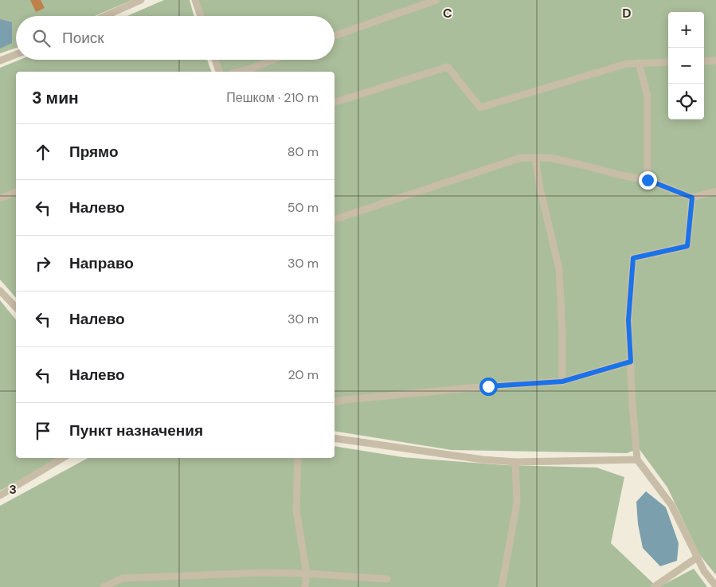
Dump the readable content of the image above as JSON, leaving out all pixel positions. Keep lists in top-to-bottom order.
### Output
{
  "page": {
    "map_buttons": ["+", "−"],
    "search": "Поиск",
    "heading": ["3 мин", "Пешком · 210 m"],
    "list": [
      ["Прямо", "80 m"],
      ["Налево", "50 m"],
      ["Направо", "30 m"],
      ["Налево", "30 m"],
      ["Налево", "20 m"],
      "Пункт назначения"
    ]
  },
  "grid": {
    "columns": ["C", "D"],
    "rows": ["3"]
  }
}
